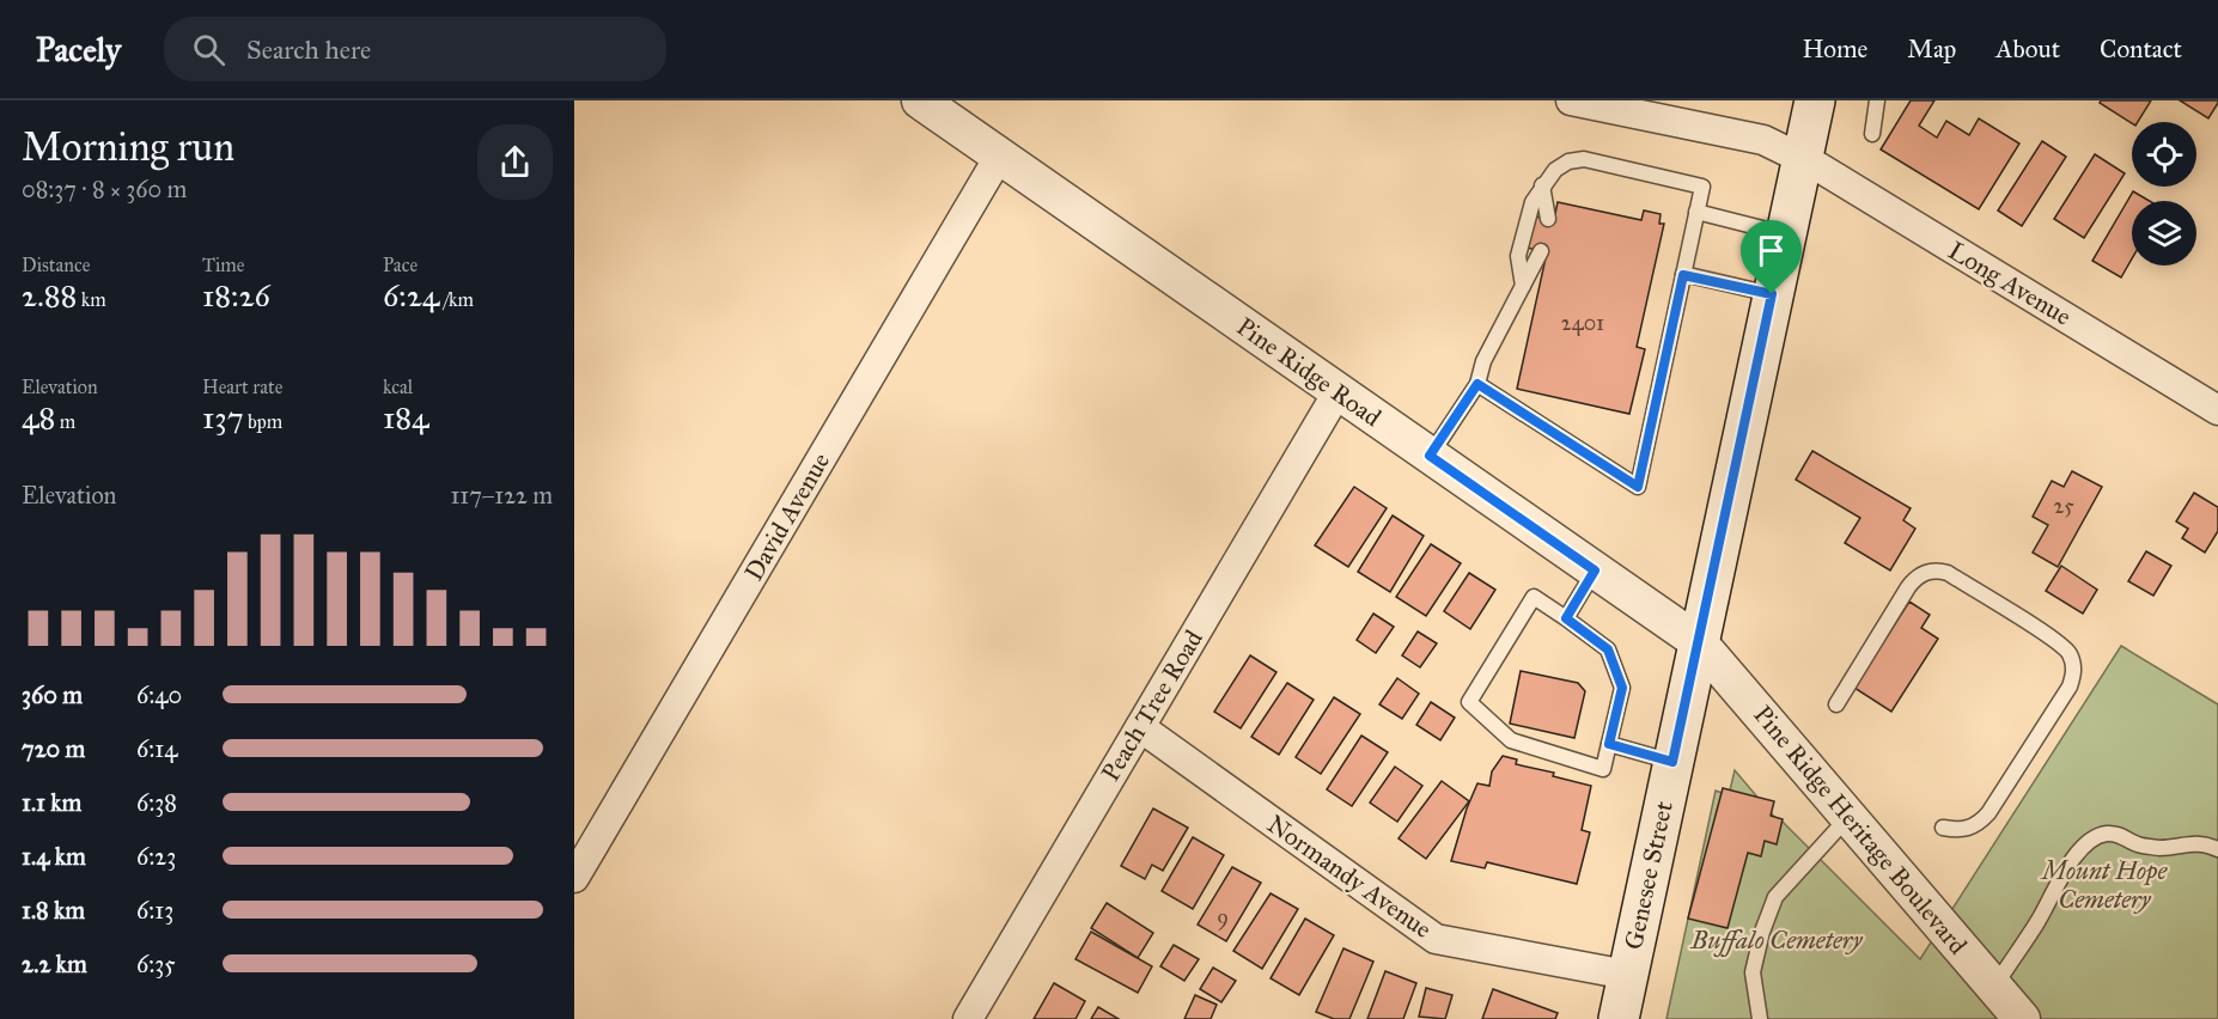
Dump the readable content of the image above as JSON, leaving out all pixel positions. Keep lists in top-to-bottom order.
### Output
{
  "streets": {
    "main road": ["Genesee Street"],
    "street": [
      "Long Avenue",
      "Pine Ridge Road",
      "David Avenue",
      "Peach Tree Road",
      "Pine Ridge Heritage Boulevard",
      "Normandy Avenue"
    ]
  },
  "crossings": [
    ["Long Avenue", "Genesee Street"],
    ["Pine Ridge Road", "David Avenue"],
    ["Pine Ridge Road", "Peach Tree Road"],
    ["Pine Ridge Road", "Pine Ridge Heritage Boulevard"],
    ["Pine Ridge Road", "Genesee Street"],
    ["Peach Tree Road", "Normandy Avenue"],
    ["Pine Ridge Heritage Boulevard", "Genesee Street"],
    ["Genesee Street", "Normandy Avenue"]
  ],
  "parks": ["Mount Hope Cemetery", "Buffalo Cemetery"],
  "house_numbers": ["2401", "25", "9"],
  "page": {
    "header": "Pacely",
    "search": "Search here",
    "nav": [
      "Home",
      "Map",
      "About",
      "Contact"
    ],
    "heading": ["Morning run", "08:37 · 8 × 360 m"],
    "stats": [
      ["Distance", "2.88 km"],
      ["Time", "18:26"],
      ["Pace", "6:24 /km"],
      ["Elevation", "48 m"],
      ["Heart rate", "137 bpm"],
      ["kcal", "184"]
    ],
    "chart": ["Elevation", "117–122 m"],
    "list": [
      {
        "name": "360 m",
        "note": "6:40"
      },
      {
        "name": "720 m",
        "note": "6:14"
      },
      {
        "name": "1.1 km",
        "note": "6:38"
      },
      {
        "name": "1.4 km",
        "note": "6:23"
      },
      {
        "name": "1.8 km",
        "note": "6:13"
      },
      {
        "name": "2.2 km",
        "note": "6:35"
      }
    ]
  }
}
